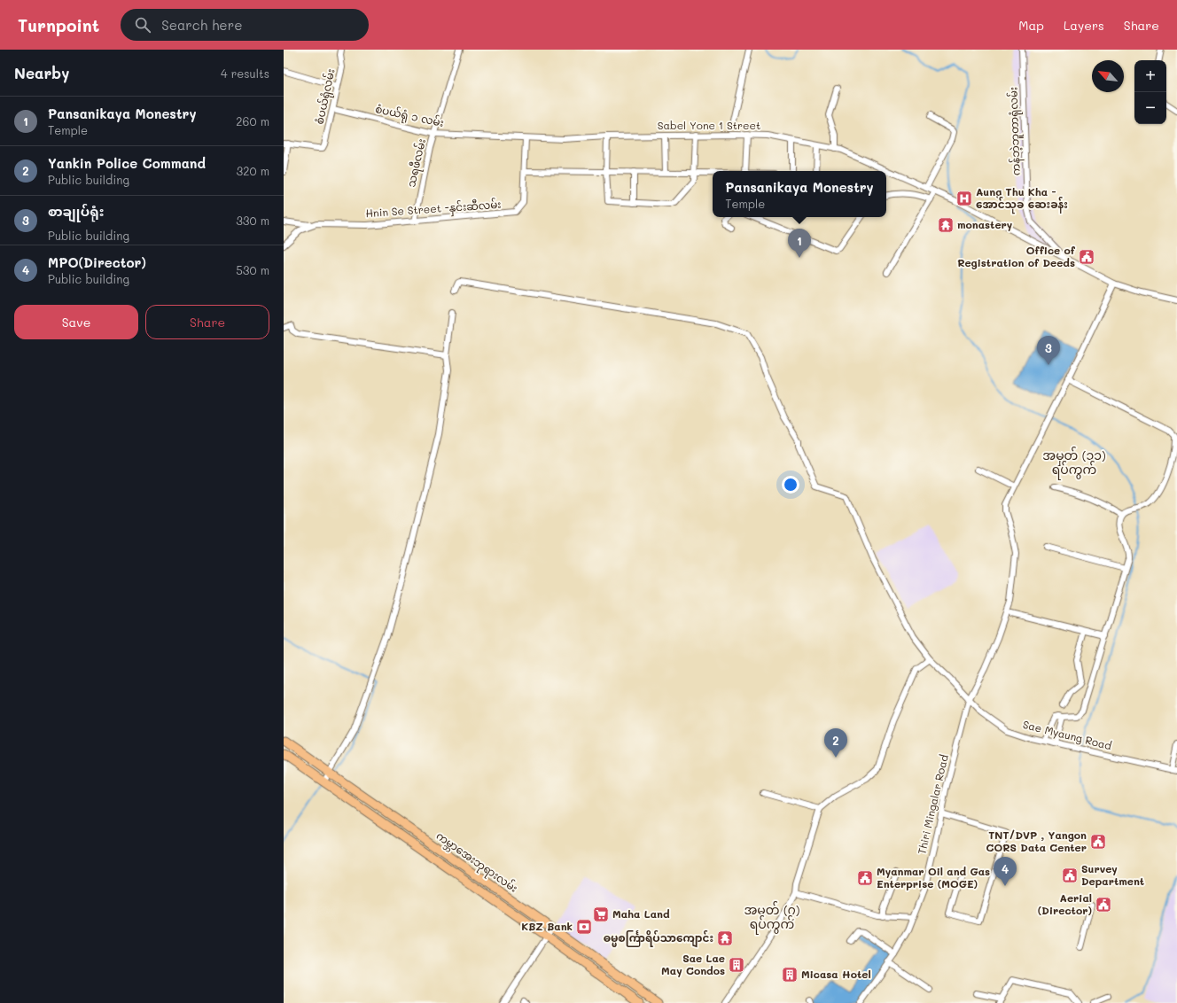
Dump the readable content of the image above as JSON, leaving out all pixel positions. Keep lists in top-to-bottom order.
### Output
{
  "streets": {
    "main road": ["ကမ္ဘာအေးဘုရားလမ်း"],
    "street": [
      "စံပယ်ရုံလမ်း",
      "စံပယ်ရုံ ၁ လမ်း",
      "Sabel Yone 1 Street",
      "ကန်ဘဲ့ဘူတာရုံလမ်း",
      "သရဖီလမ်း",
      "Hnin Se Street -နှင်းဆီလမ်း",
      "Sae Myaung Road",
      "Thiri Mingalar Road"
    ]
  },
  "crossings": [
    ["စံပယ်ရုံလမ်း", "စံပယ်ရုံ ၁ လမ်း"],
    ["စံပယ်ရုံ ၁ လမ်း", "Sabel Yone 1 Street"],
    ["စံပယ်ရုံ ၁ လမ်း", "သရဖီလမ်း"],
    ["စံပယ်ရုံ ၁ လမ်း", "Hnin Se Street -နှင်းဆီလမ်း"],
    ["Sabel Yone 1 Street", "ကန်ဘဲ့ဘူတာရုံလမ်း"],
    ["Sabel Yone 1 Street", "Hnin Se Street -နှင်းဆီလမ်း"],
    ["Sabel Yone 1 Street", "Thiri Mingalar Road"],
    ["သရဖီလမ်း", "Hnin Se Street -နှင်းဆီလမ်း"],
    ["Sae Myaung Road", "Thiri Mingalar Road"]
  ],
  "districts": ["အမှတ် (၁၁) ရပ်ကွက်", "အမှတ် (၇) ရပ်ကွက်"],
  "places": {
    "hospital": ["Aung Thu Kha - အောင်သုခ ဆေးခန်း"],
    "temple": ["monastery", "ဓမ္မစင်္ကြာရိပ်သာကျောင်း"],
    "public building": [
      "Office of Registration of Deeds",
      "TNT/DVP , Yangon CORS Data Center",
      "Survey Department",
      "Myanmar Oil and Gas Enterprise (MOGE)",
      "Aerial (Director)"
    ],
    "supermarket": ["Maha Land"],
    "bank": ["KBZ Bank"],
    "building": ["Sae Lae May Condos", "Micasa Hotel"]
  },
  "north": "top left",
  "page": {
    "header": "Turnpoint",
    "search": "Search here",
    "nav": ["Map", "Layers", "Share"],
    "heading": ["Nearby", "4 results"],
    "map_buttons": ["+", "−"],
    "list": [
      {
        "mark": "1",
        "name": "Pansanikaya Monestry",
        "note": "Temple",
        "value": "260 m"
      },
      {
        "mark": "2",
        "name": "Yankin Police Command",
        "note": "Public building",
        "value": "320 m"
      },
      {
        "mark": "3",
        "name": "စာချုပ်ရုံး",
        "note": "Public building",
        "value": "330 m"
      },
      {
        "mark": "4",
        "name": "MPO(Director)",
        "note": "Public building",
        "value": "530 m"
      }
    ],
    "popup": ["Pansanikaya Monestry", "Temple"],
    "pins": [
      "1",
      "3",
      "2",
      "4"
    ],
    "buttons": ["Save", "Share"]
  }
}
